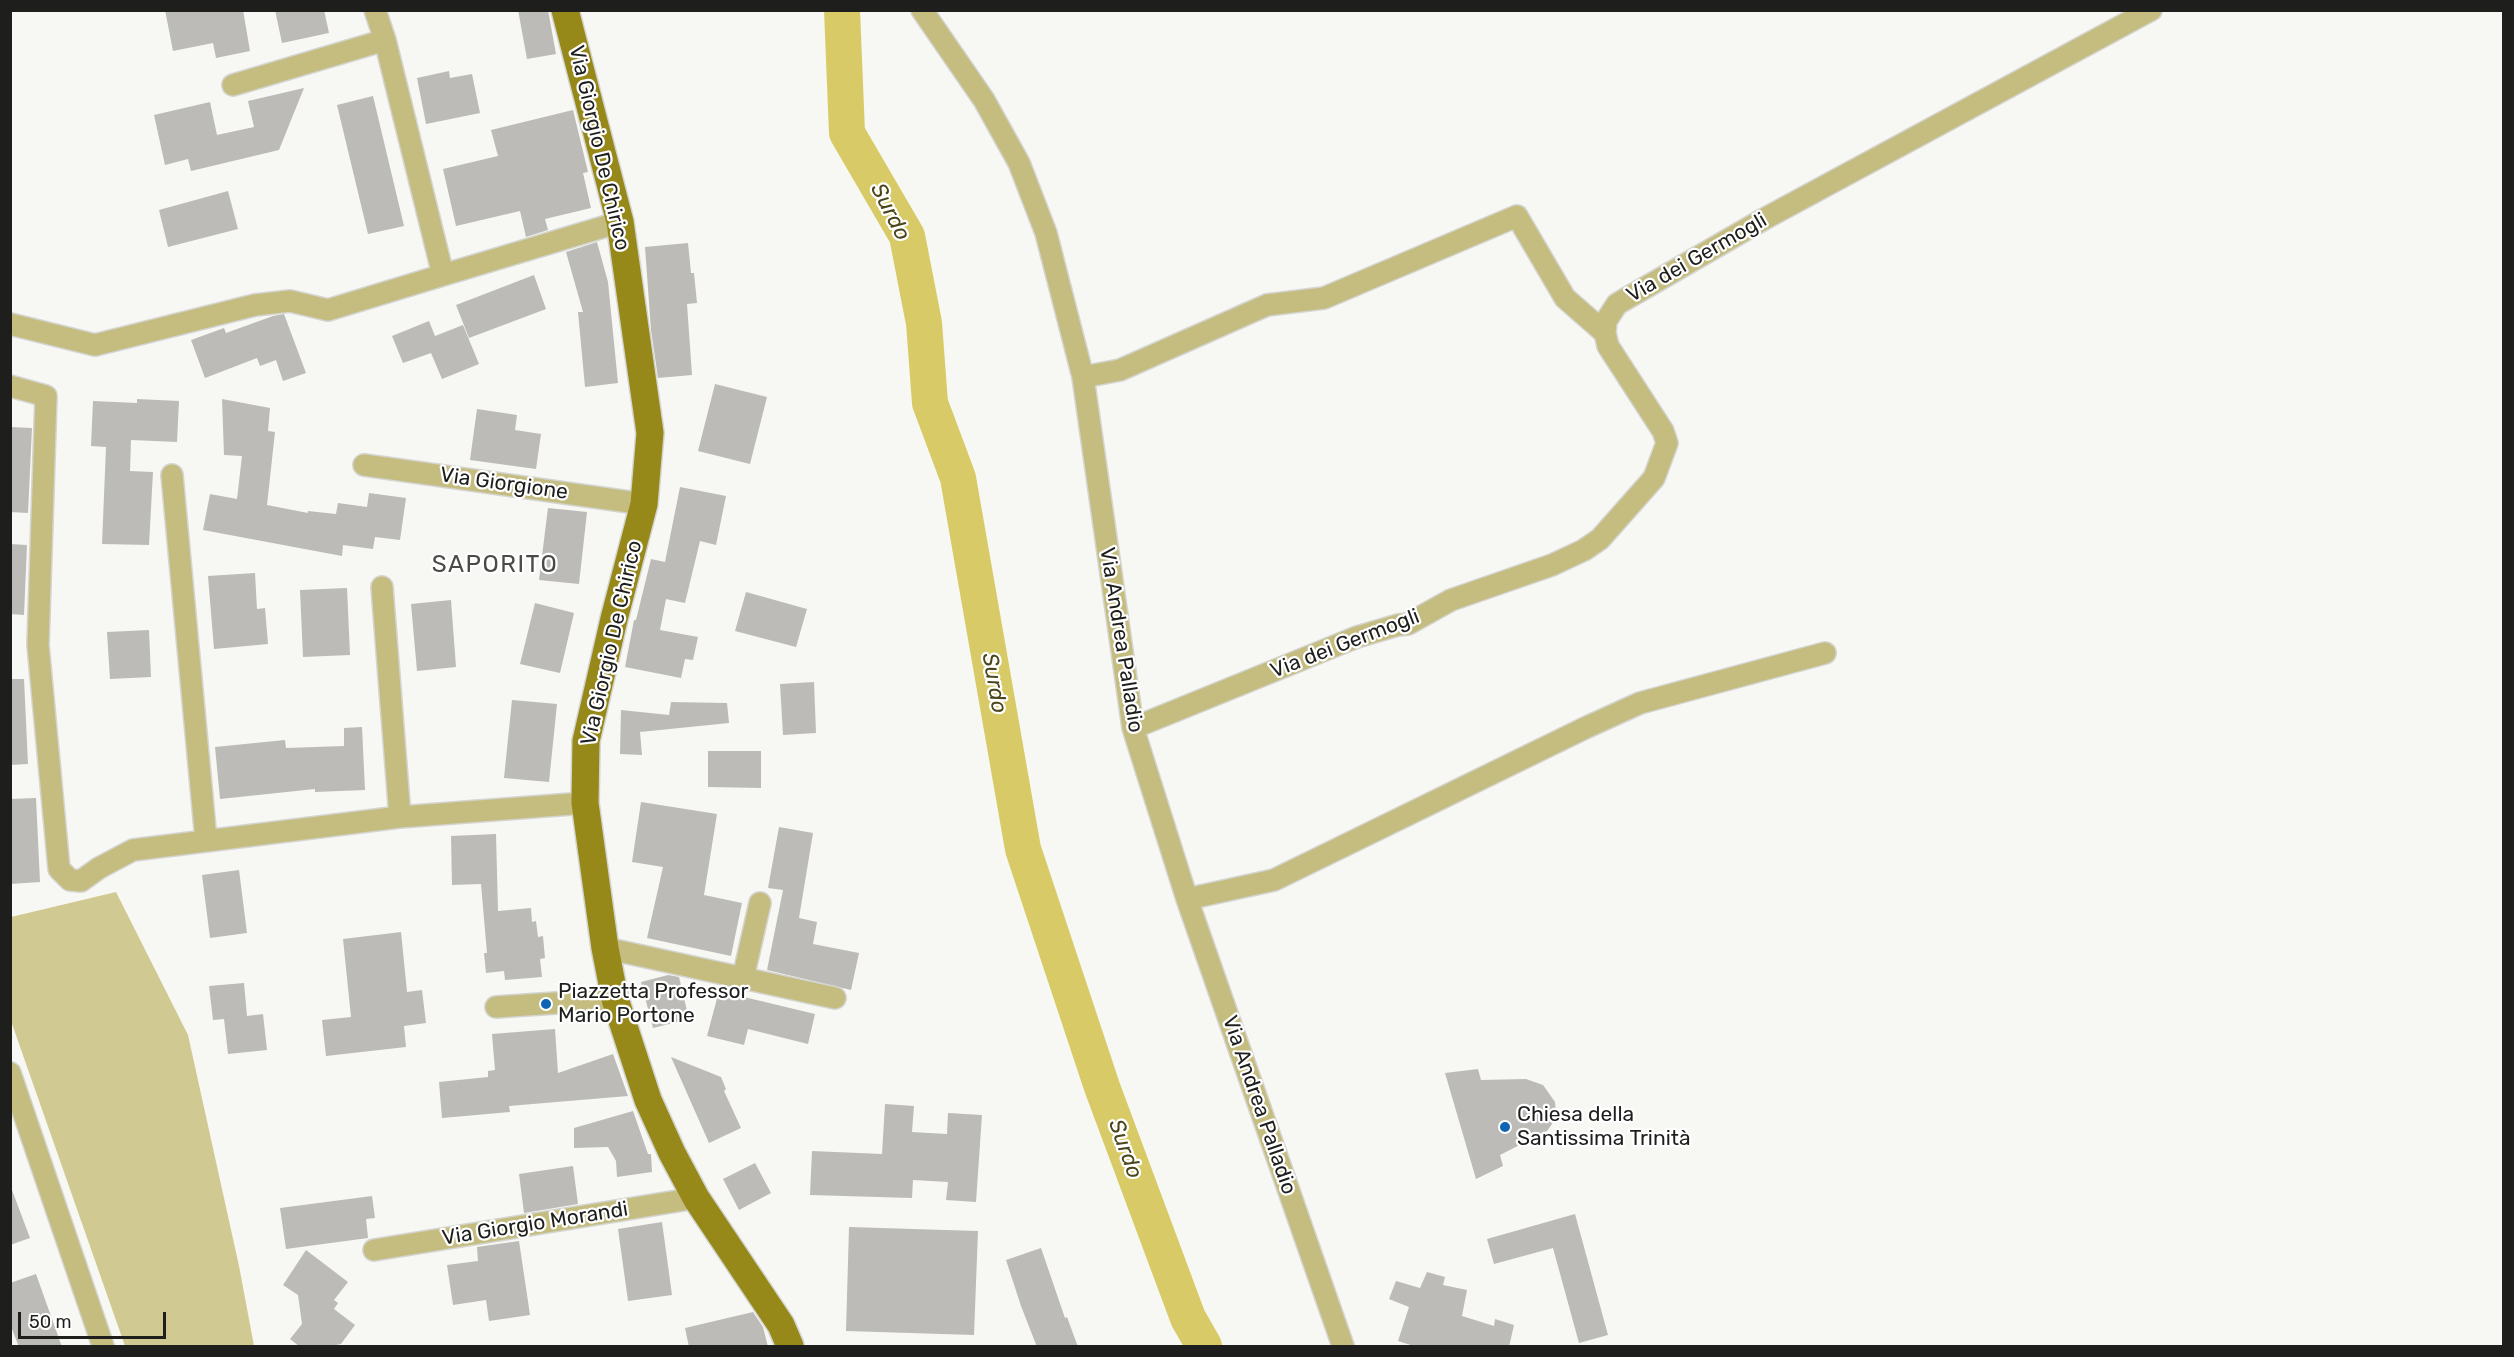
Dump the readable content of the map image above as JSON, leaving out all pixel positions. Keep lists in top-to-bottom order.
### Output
{
  "streets": {
    "main road": ["Via Giorgio De Chirico"],
    "street": [
      "Via dei Germogli",
      "Via Giorgione",
      "Via Andrea Palladio",
      "Via Giorgio Morandi"
    ]
  },
  "crossings": [
    ["Via Giorgio De Chirico", "Via Giorgione"],
    ["Via Giorgio De Chirico", "Via Giorgio Morandi"],
    ["Via dei Germogli", "Via Andrea Palladio"]
  ],
  "districts": ["SAPORITO"],
  "water": ["Surdo"],
  "places": ["Piazzetta Professor Mario Portone", "Chiesa della Santissima Trinità"],
  "scale_bar": "50 m"
}
